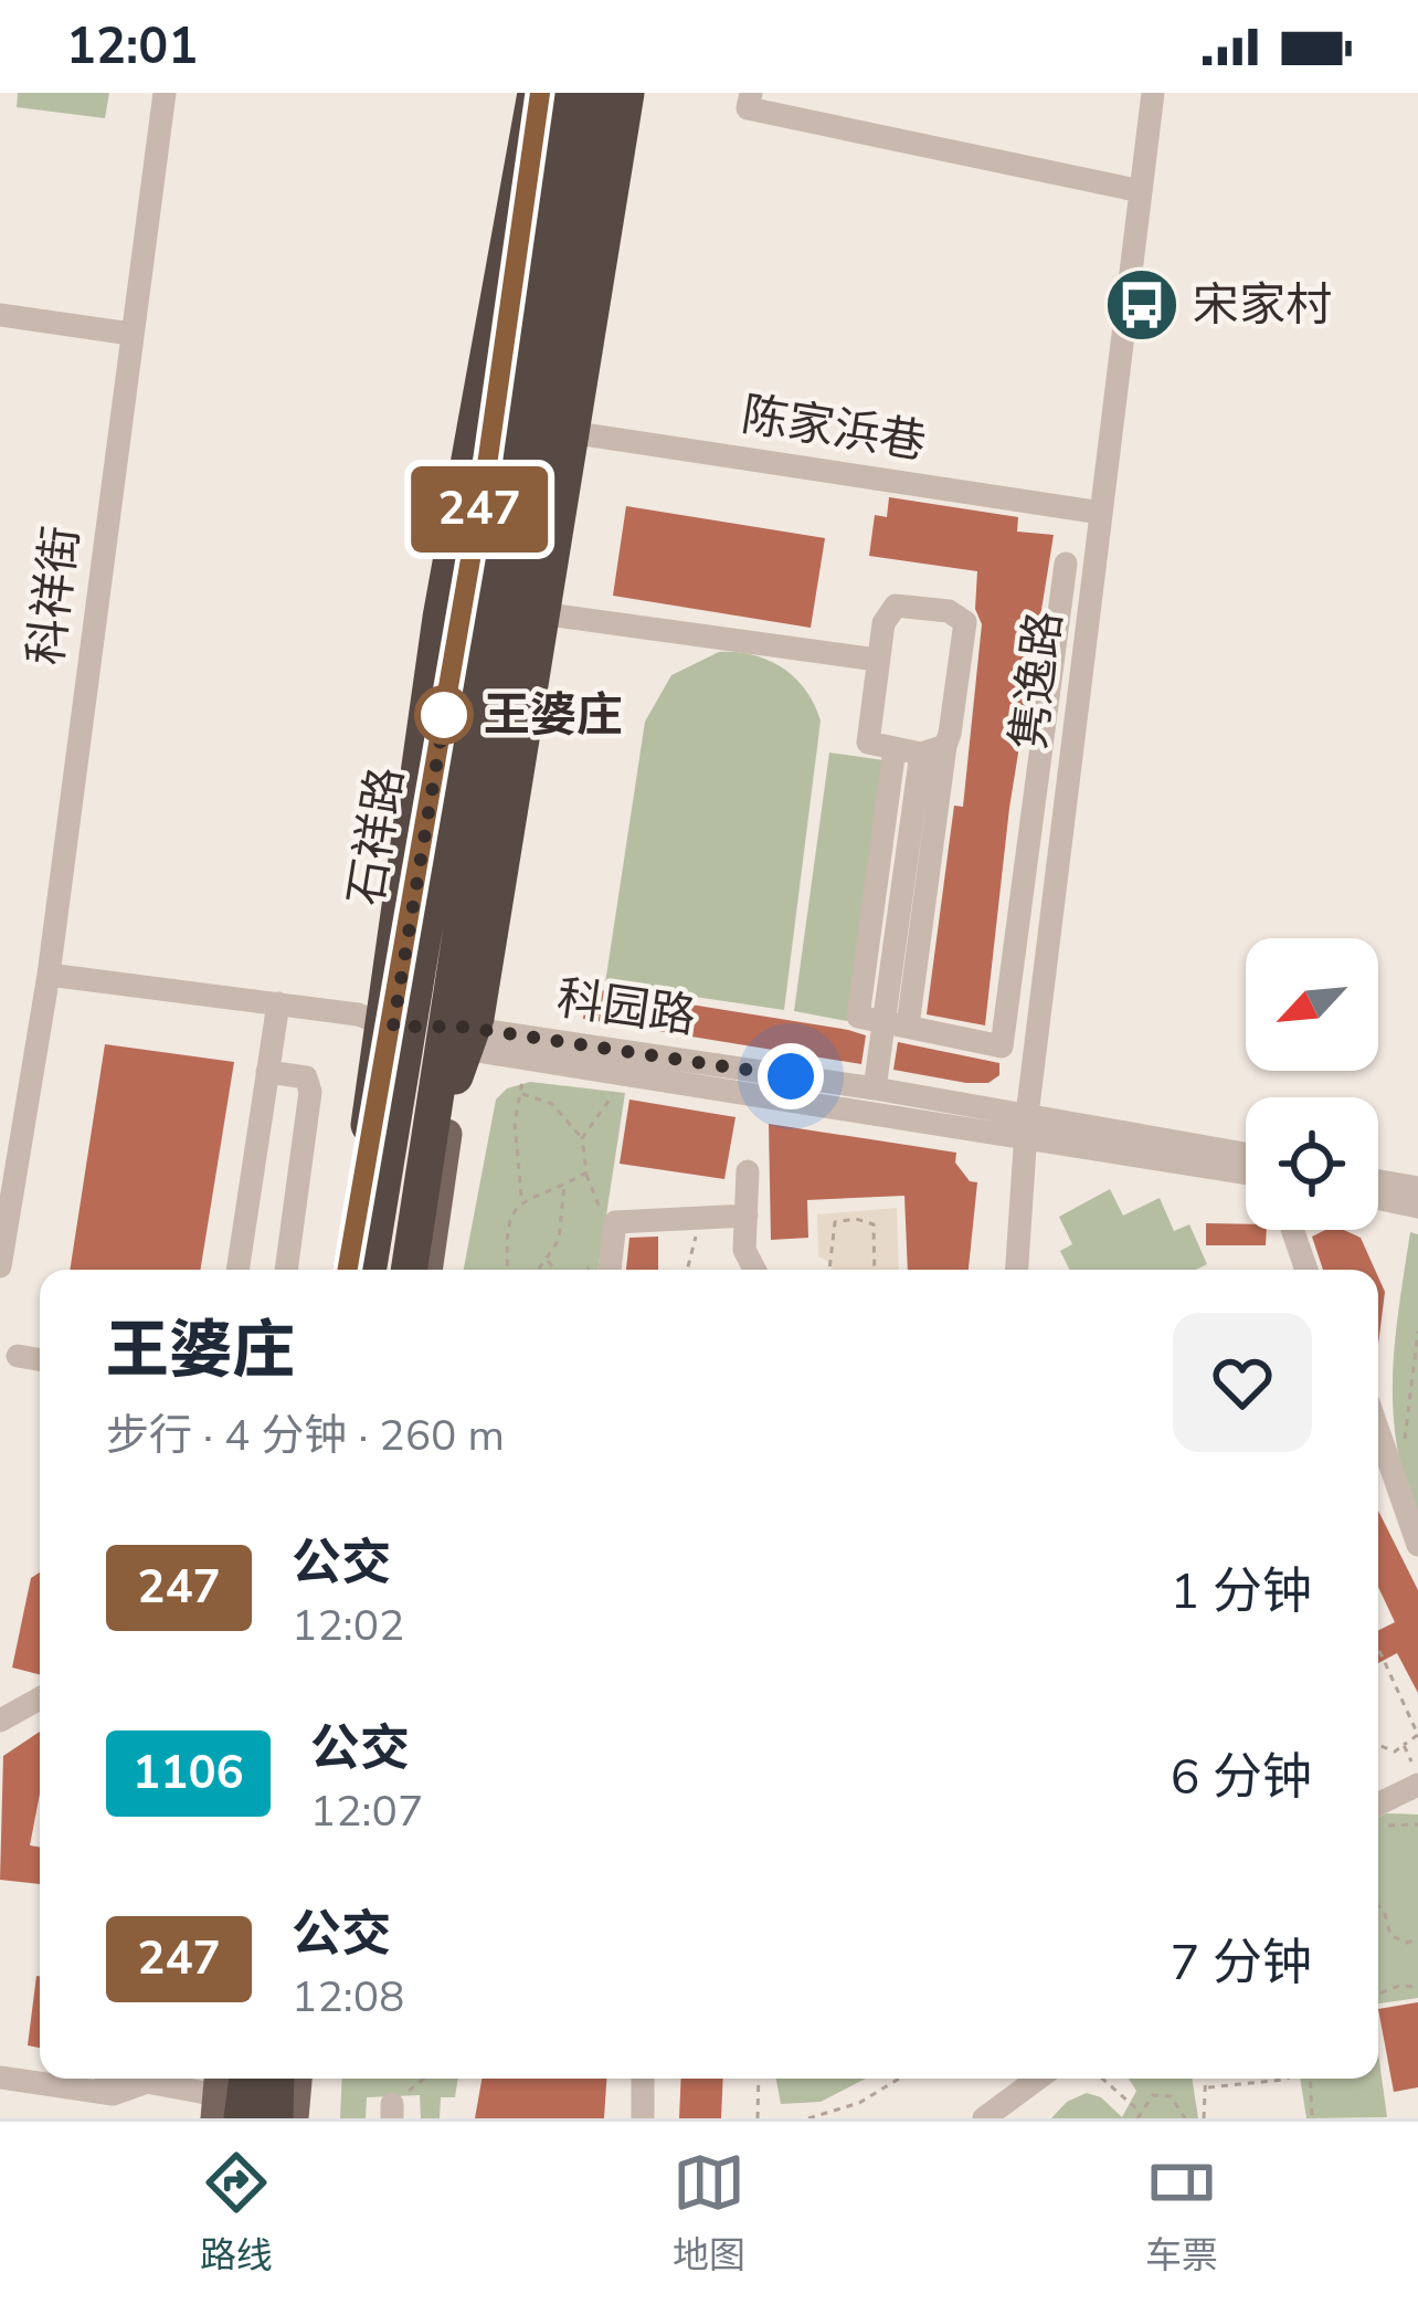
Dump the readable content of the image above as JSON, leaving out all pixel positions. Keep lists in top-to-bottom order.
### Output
{
  "streets": {
    "main road": ["石祥路"],
    "street": [
      "陈家浜巷",
      "科祥街",
      "隽逸路",
      "科园路"
    ]
  },
  "crossings": [
    ["陈家浜巷", "隽逸路"],
    ["科祥街", "科园路"],
    ["隽逸路", "科园路"],
    ["石祥路", "科园路"]
  ],
  "places": {
    "bus stop": ["宋家村"],
    "other": ["王婆庄"]
  },
  "lines": ["bus line 247"],
  "north": "bottom left",
  "page": {
    "status": "12:01",
    "on_map": "247",
    "heading": ["王婆庄", "步行 · 4 分钟 · 260 m"],
    "list": [
      {
        "mark": "247",
        "name": "公交",
        "note": "12:02",
        "value": "1 分钟"
      },
      {
        "mark": "1106",
        "name": "公交",
        "note": "12:07",
        "value": "6 分钟"
      },
      {
        "mark": "247",
        "name": "公交",
        "note": "12:08",
        "value": "7 分钟"
      }
    ],
    "tabs": ["路线", "地图", "车票"]
  }
}
